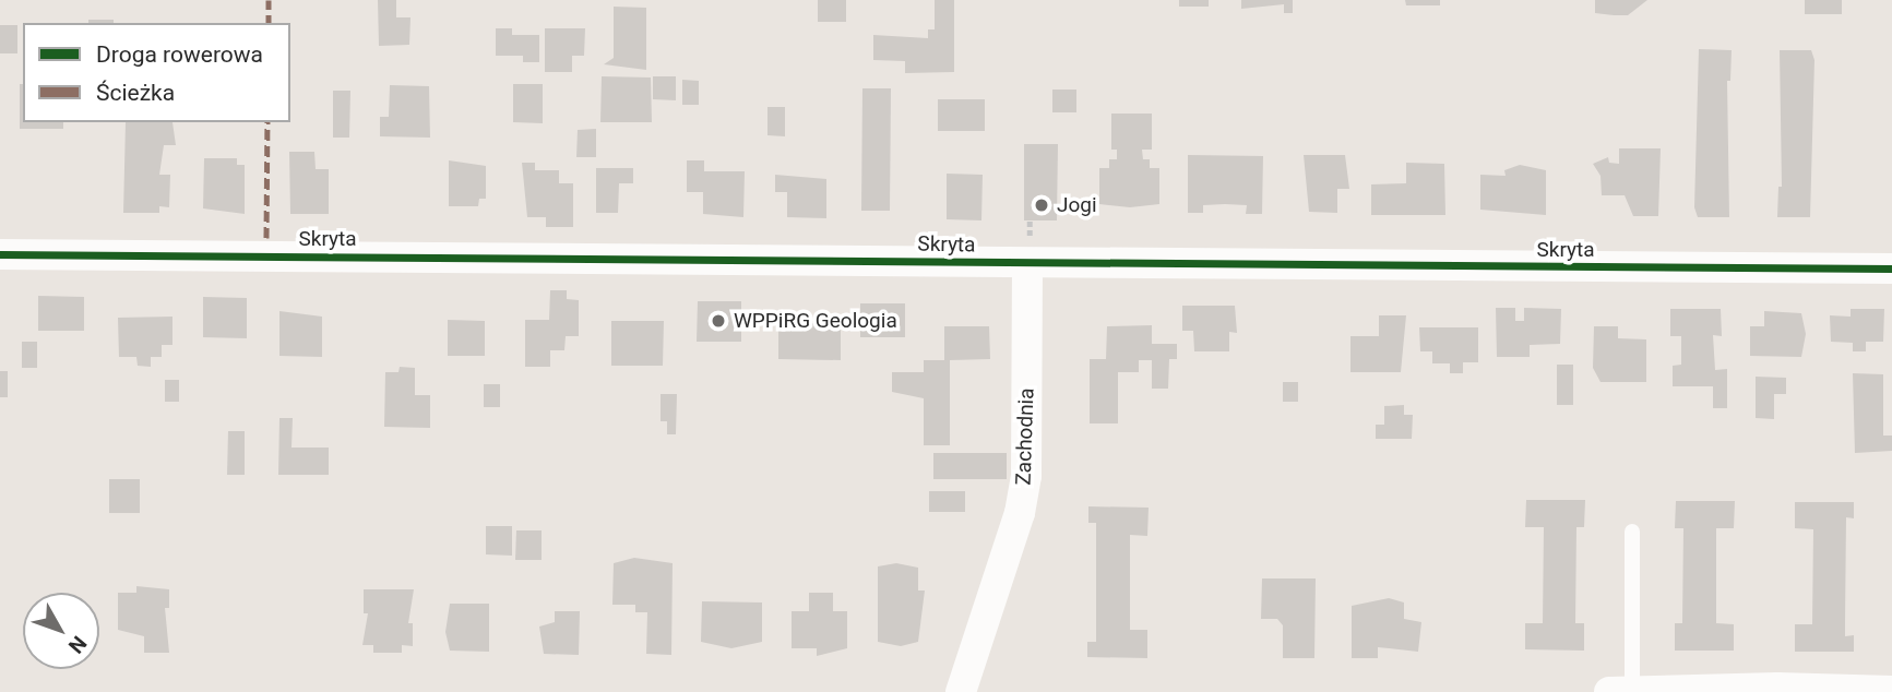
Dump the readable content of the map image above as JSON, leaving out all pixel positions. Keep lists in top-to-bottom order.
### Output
{
  "streets": {
    "street": ["Skryta", "Zachodnia"]
  },
  "crossings": [
    ["Skryta", "Zachodnia"]
  ],
  "places": ["Jogi", "WPPiRG Geologia"],
  "legend": ["Droga rowerowa", "Ścieżka"],
  "north": "bottom right"
}
